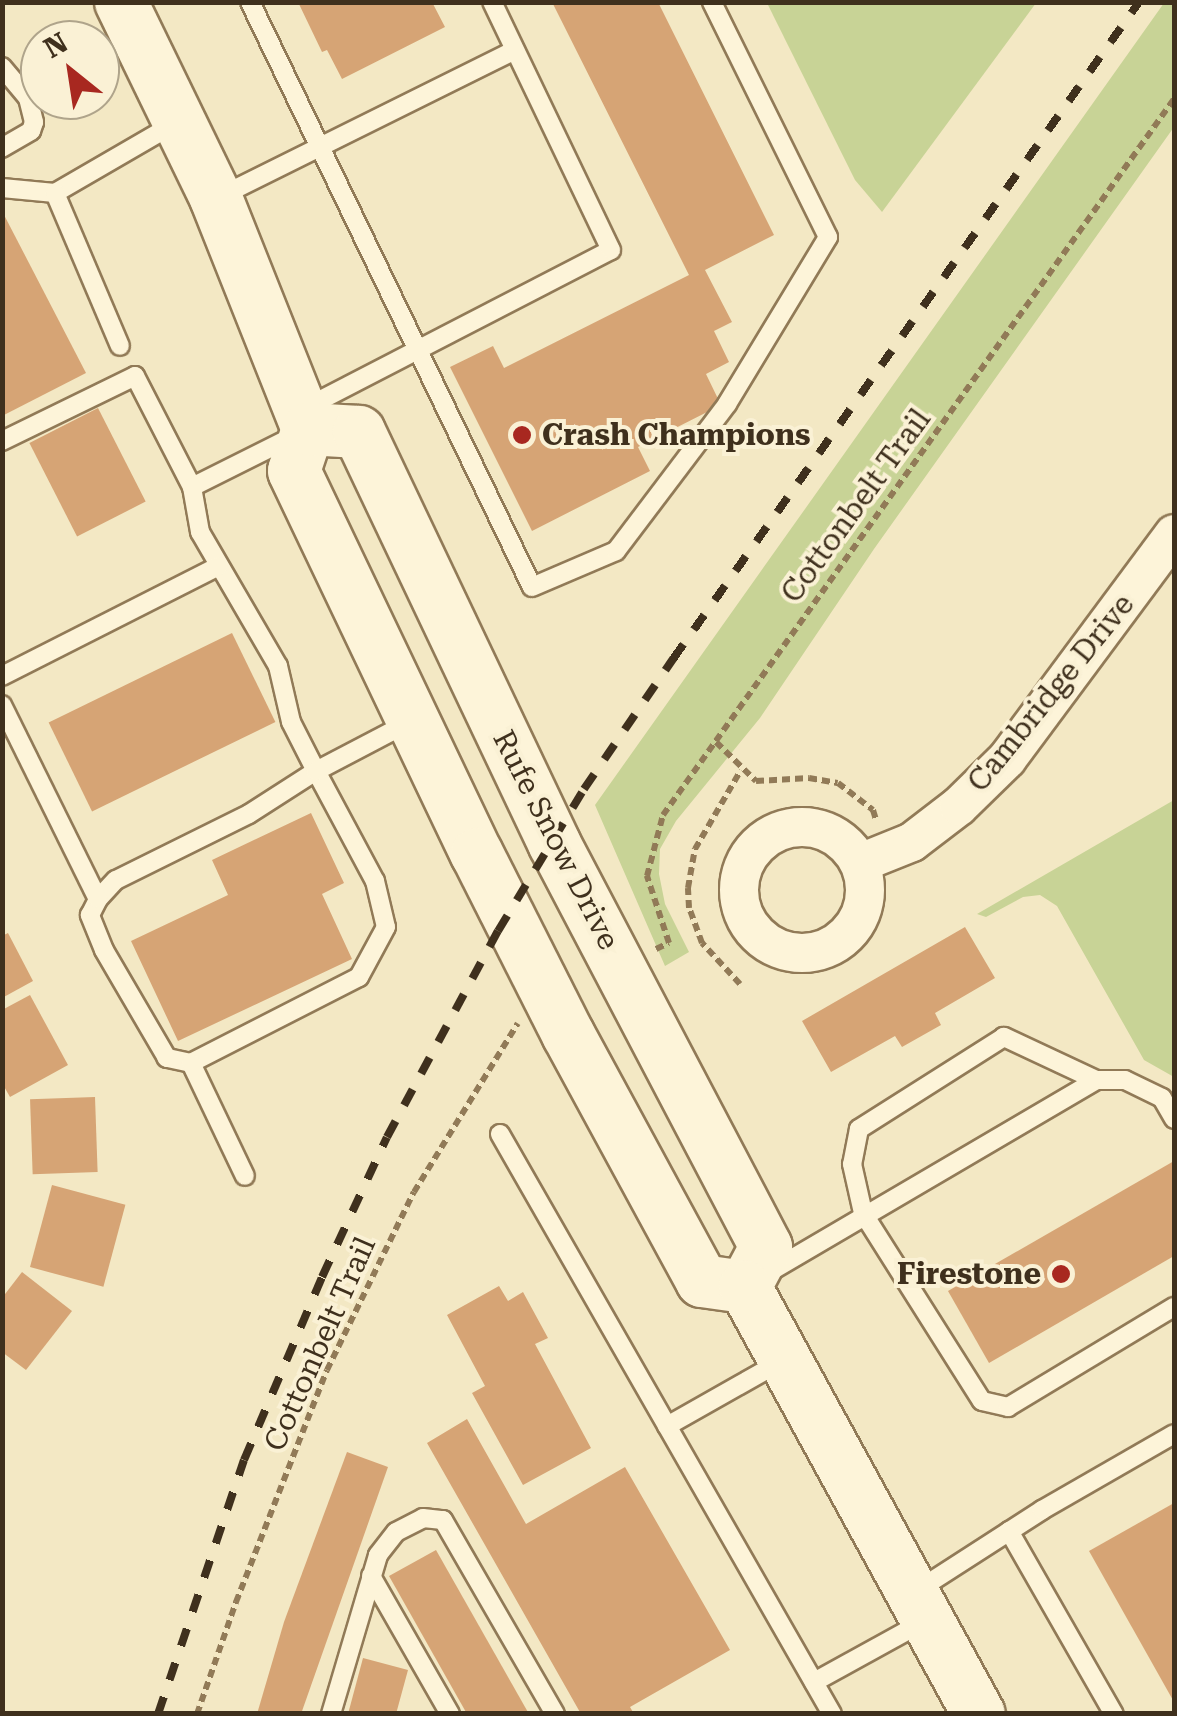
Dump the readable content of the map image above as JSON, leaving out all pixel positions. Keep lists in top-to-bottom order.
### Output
{
  "streets": {
    "main road": ["Rufe Snow Drive"],
    "street": ["Cambridge Drive"],
    "path": ["Cottonbelt Trail"]
  },
  "places": ["Crash Champions", "Firestone"],
  "north": "top left"
}
